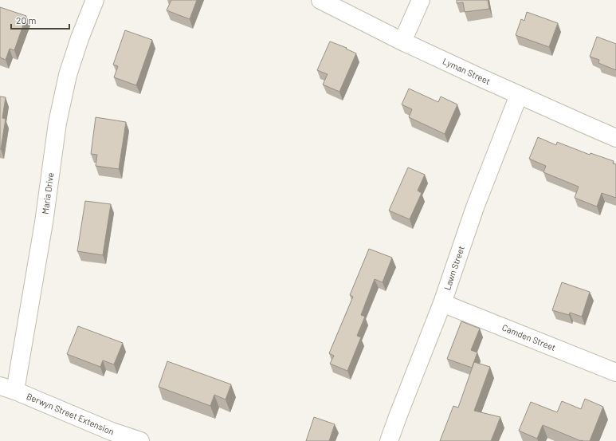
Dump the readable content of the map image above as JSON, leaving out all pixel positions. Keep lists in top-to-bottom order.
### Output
{
  "streets": {
    "street": [
      "Lyman Street",
      "Maria Drive",
      "Lawn Street",
      "Camden Street",
      "Berwyn Street Extension"
    ]
  },
  "crossings": [
    ["Lyman Street", "Lawn Street"],
    ["Maria Drive", "Berwyn Street Extension"],
    ["Lawn Street", "Camden Street"]
  ],
  "scale_bar": "20 m"
}
